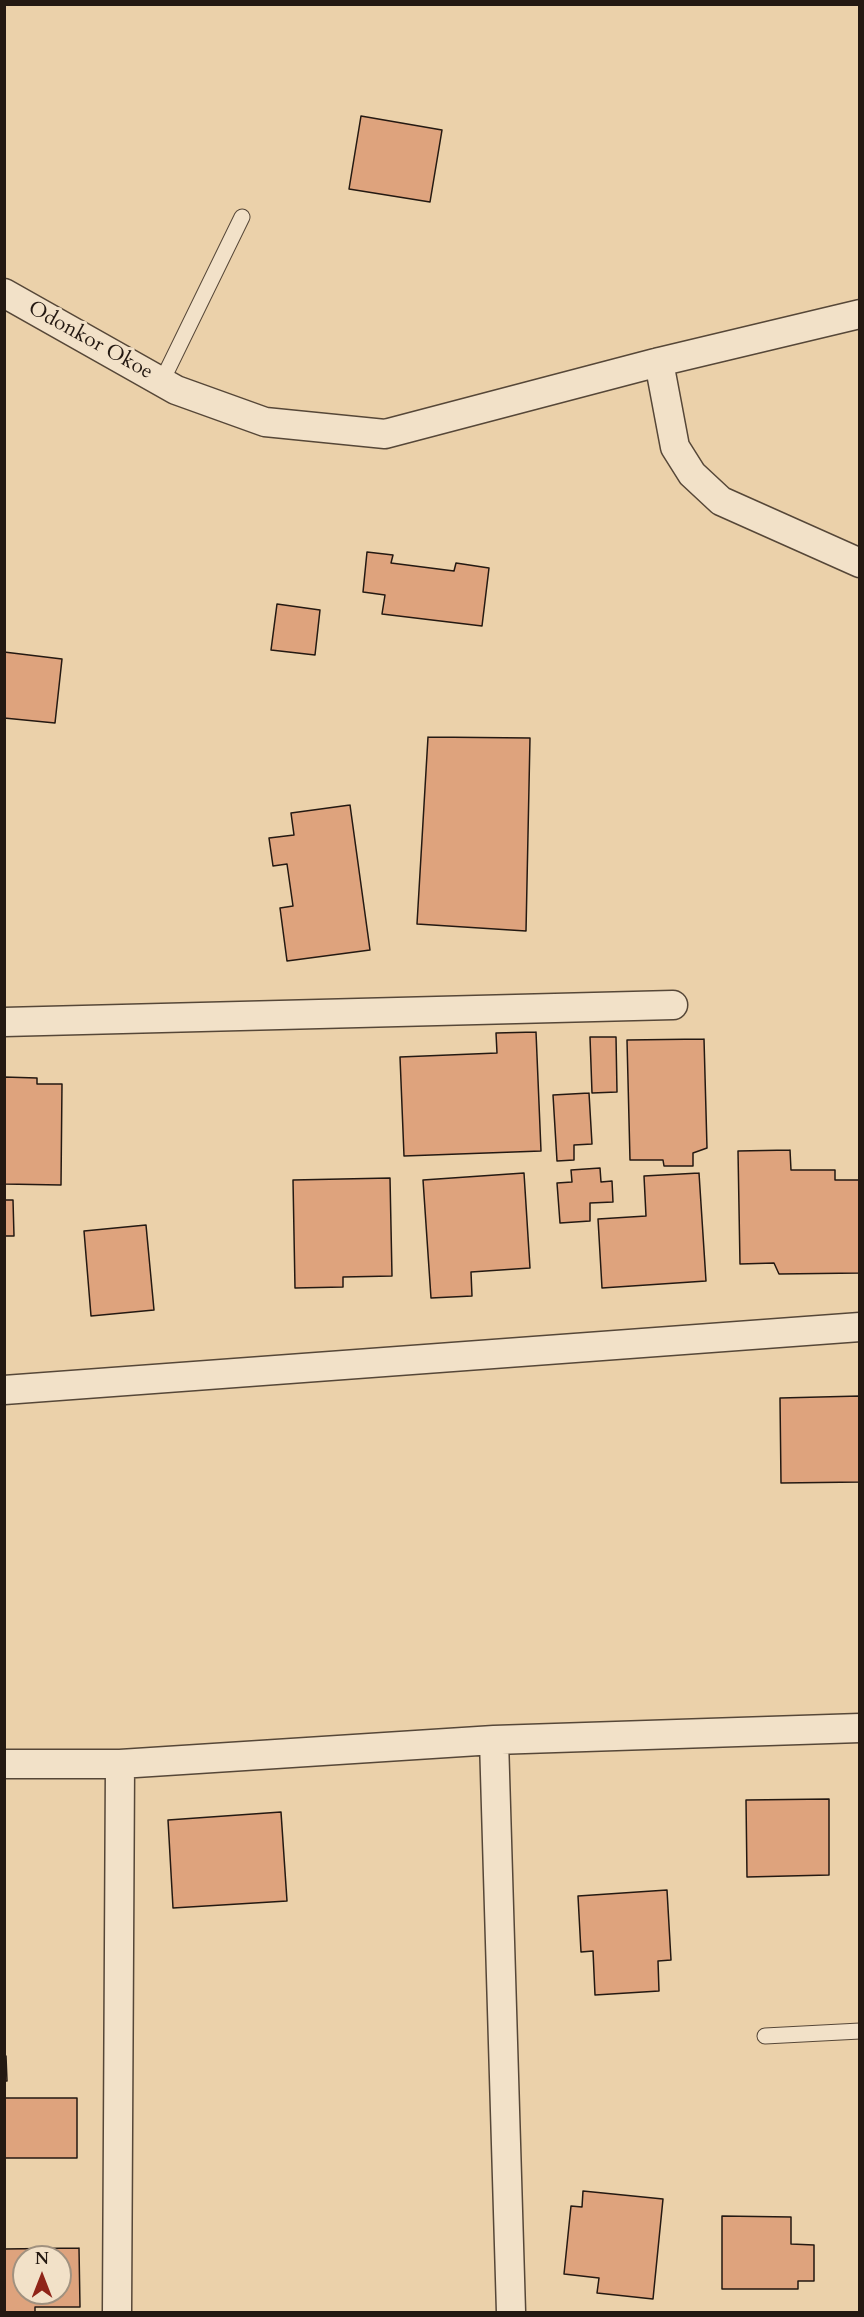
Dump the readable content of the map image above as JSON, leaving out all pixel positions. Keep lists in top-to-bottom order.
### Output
{
  "streets": {
    "street": ["Odonkor Okoe"]
  },
  "north": "top"
}
